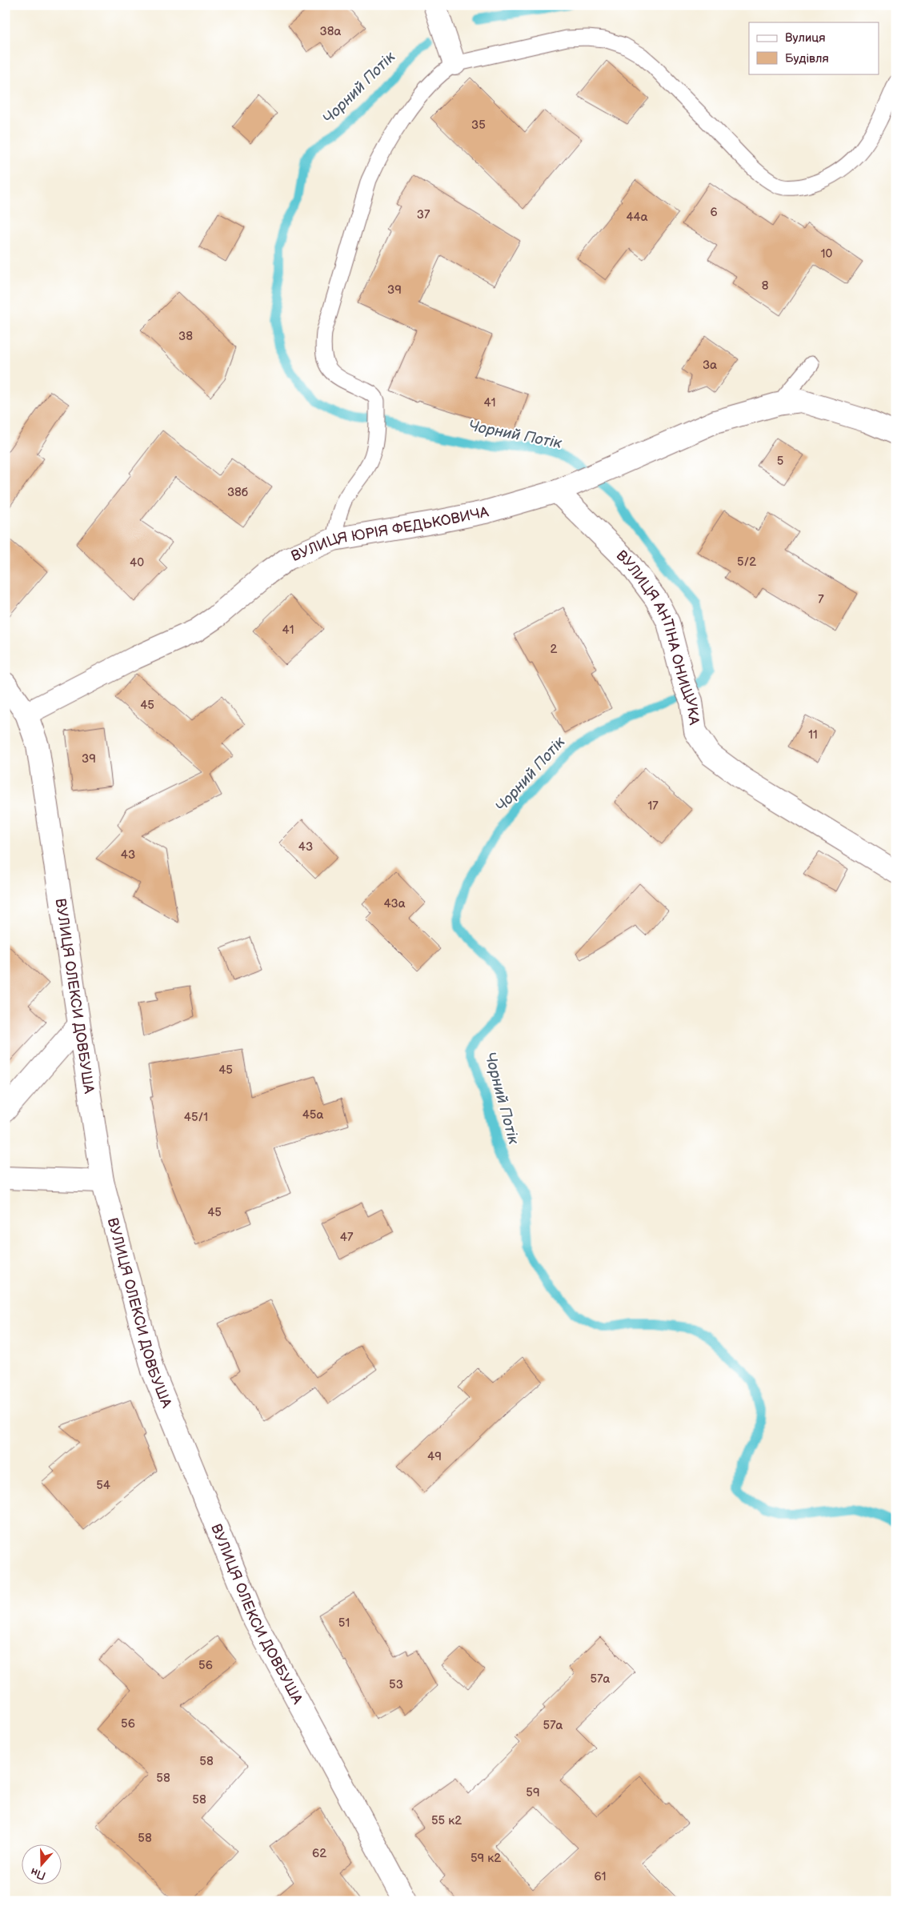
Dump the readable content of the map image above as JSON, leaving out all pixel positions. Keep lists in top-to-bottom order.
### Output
{
  "streets": {
    "street": ["ВУЛИЦЯ ЮРІЯ ФЕДЬКОВИЧА", "ВУЛИЦЯ АНТІНА ОНИЩУКА", "ВУЛИЦЯ ОЛЕКСИ ДОВБУША"]
  },
  "crossings": [
    ["ВУЛИЦЯ ЮРІЯ ФЕДЬКОВИЧА", "ВУЛИЦЯ АНТІНА ОНИЩУКА"],
    ["ВУЛИЦЯ ЮРІЯ ФЕДЬКОВИЧА", "ВУЛИЦЯ ОЛЕКСИ ДОВБУША"]
  ],
  "water": ["Чорний Потік"],
  "house_numbers": [
    "38а",
    "35",
    "6",
    "37",
    "44а",
    "10",
    "8",
    "39",
    "38",
    "3а",
    "41",
    "5",
    "38б",
    "5/2",
    "40",
    "7",
    "41",
    "2",
    "45",
    "11",
    "39",
    "17",
    "43",
    "43",
    "43а",
    "45",
    "45а",
    "45/1",
    "45",
    "47",
    "49",
    "54",
    "51",
    "56",
    "57а",
    "53",
    "56",
    "57а",
    "58",
    "58",
    "59",
    "58",
    "55 к2",
    "58",
    "62",
    "59 к2",
    "61"
  ],
  "legend": ["Вулиця", "Будівля"],
  "north": "bottom"
}
